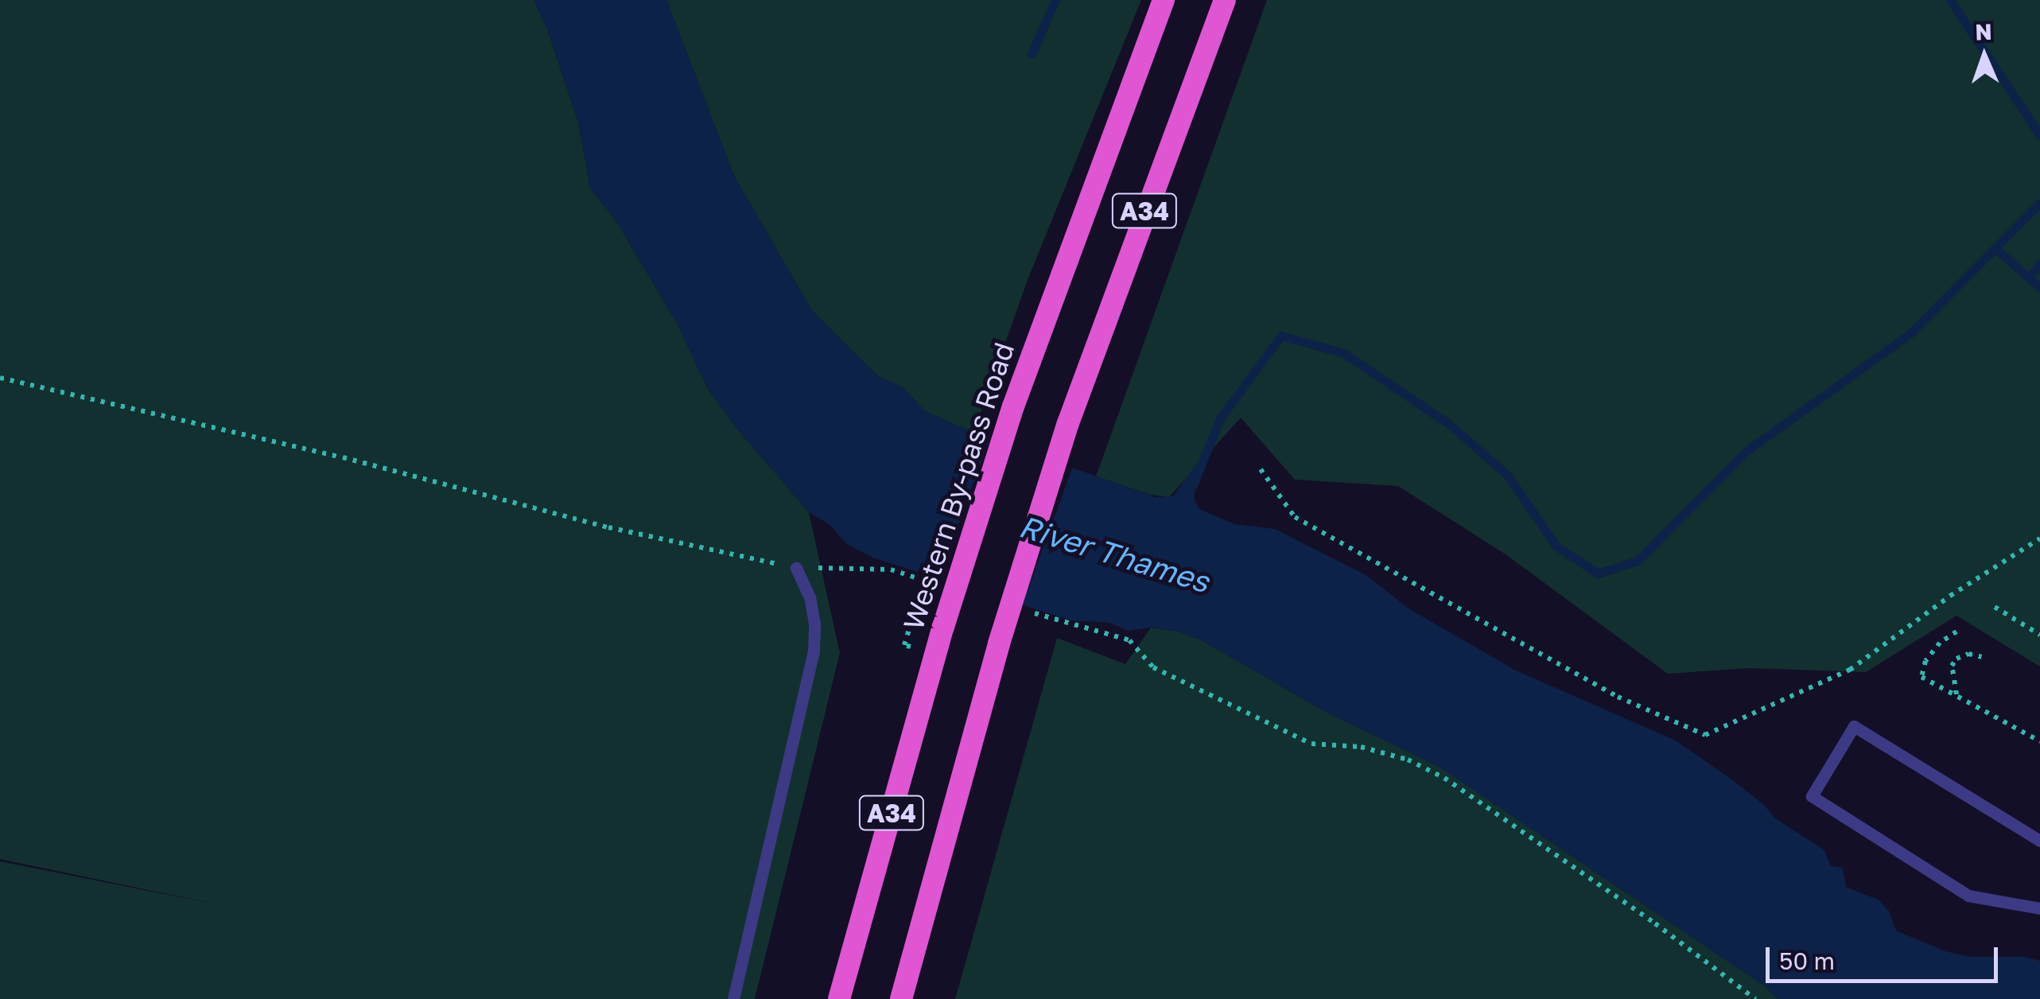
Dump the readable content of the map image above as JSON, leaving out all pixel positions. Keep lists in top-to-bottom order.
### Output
{
  "streets": {
    "highway": ["A34", "Western By-pass Road"]
  },
  "water": ["River Thames"],
  "scale_bar": "50 m",
  "north": "top"
}
